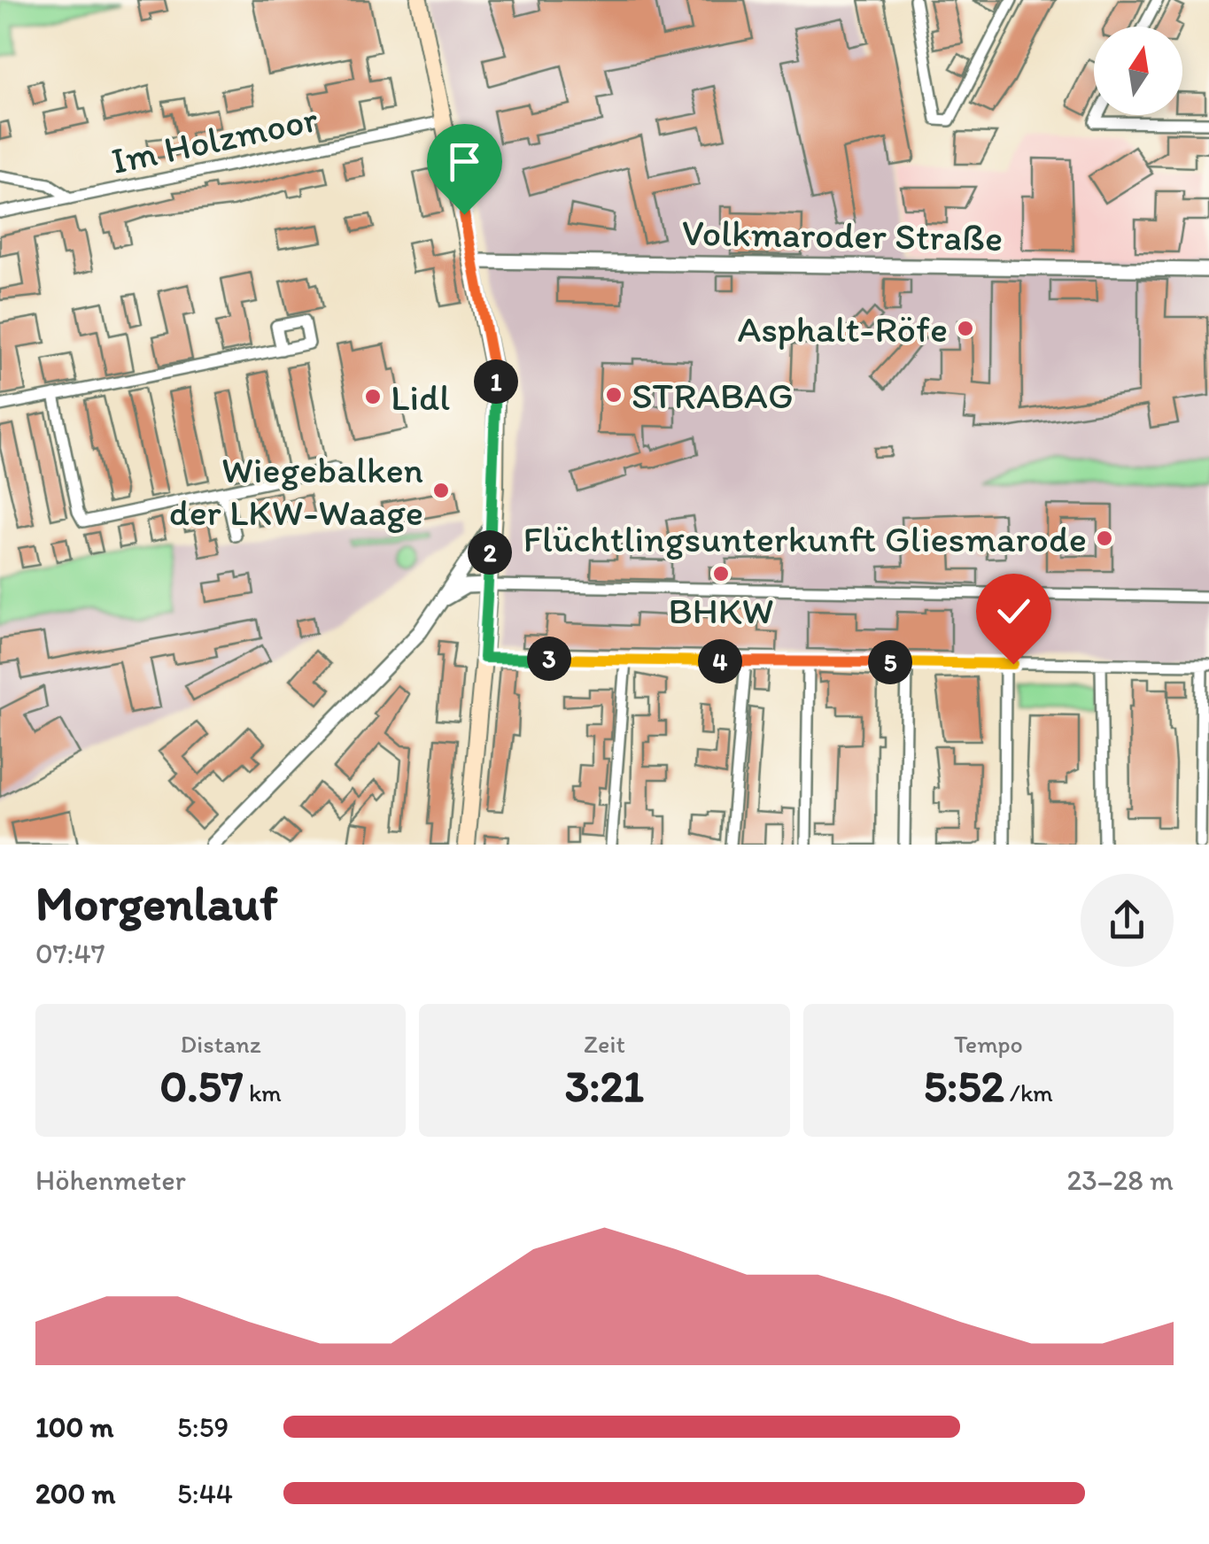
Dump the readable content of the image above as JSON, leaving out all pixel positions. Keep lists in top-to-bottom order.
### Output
{
  "streets": {
    "street": ["Im Holzmoor", "Volkmaroder Straße"]
  },
  "places": [
    "Asphalt-Röfe",
    "STRABAG",
    "Lidl",
    "Wiegebalken der LKW-Waage",
    "Flüchtlingsunterkunft Gliesmarode",
    "BHKW"
  ],
  "north": "top",
  "page": {
    "pins": [
      "1",
      "2",
      "3",
      "4",
      "5"
    ],
    "heading": ["Morgenlauf", "07:47"],
    "stats": [
      ["Distanz", "0.57 km"],
      ["Zeit", "3:21"],
      ["Tempo", "5:52 /km"]
    ],
    "chart": ["Höhenmeter", "23–28 m"],
    "list": [
      {
        "name": "100 m",
        "note": "5:59"
      },
      {
        "name": "200 m",
        "note": "5:44"
      }
    ]
  }
}
